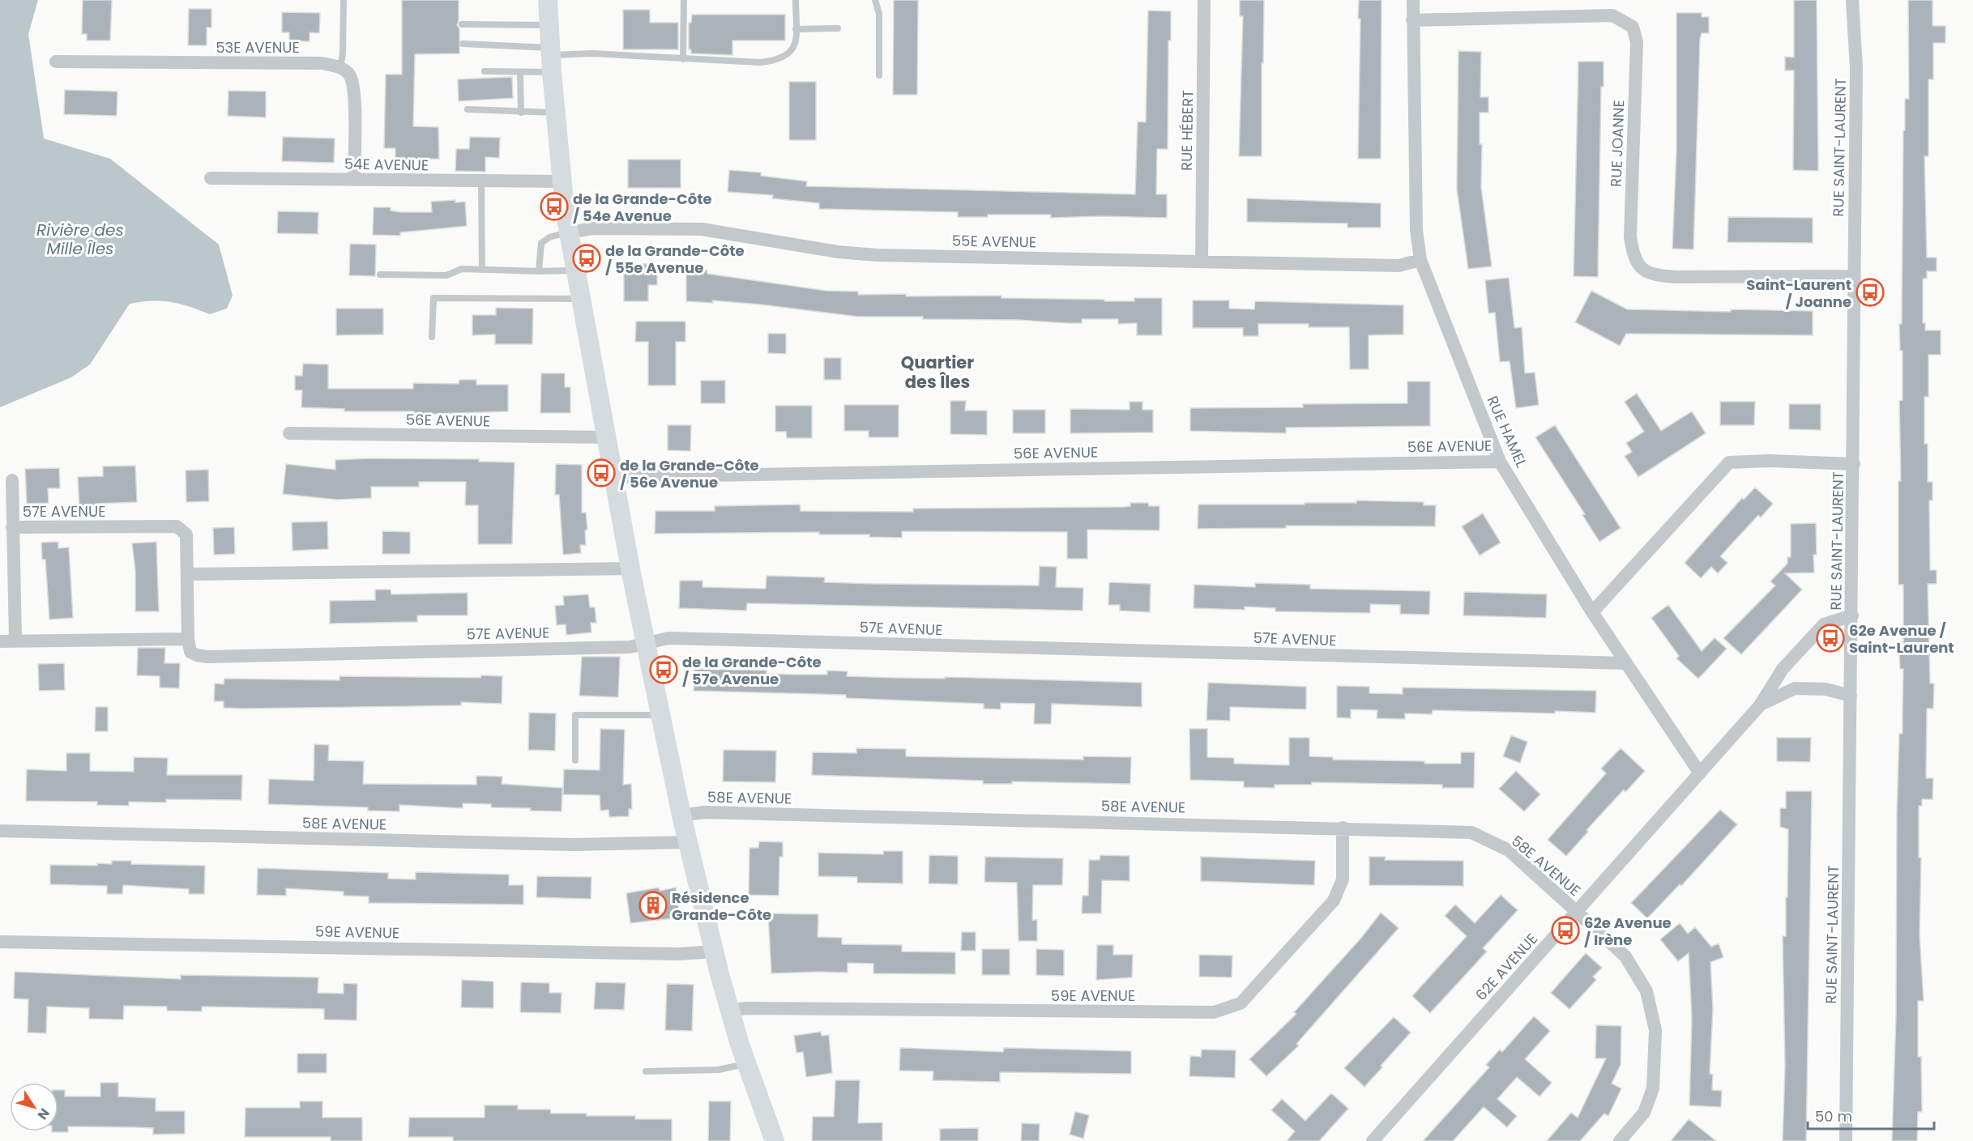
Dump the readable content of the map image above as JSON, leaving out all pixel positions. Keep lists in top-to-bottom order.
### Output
{
  "streets": {
    "street": [
      "53E AVENUE",
      "RUE HÉBERT",
      "RUE JOANNE",
      "RUE SAINT-LAURENT",
      "54E AVENUE",
      "55E AVENUE",
      "56E AVENUE",
      "RUE HAMEL",
      "57E AVENUE",
      "58E AVENUE",
      "59E AVENUE",
      "62E AVENUE"
    ]
  },
  "crossings": [
    ["RUE HÉBERT", "55E AVENUE"],
    ["RUE JOANNE", "RUE SAINT-LAURENT"],
    ["RUE JOANNE", "RUE HAMEL"],
    ["RUE SAINT-LAURENT", "62E AVENUE"],
    ["55E AVENUE", "RUE HAMEL"],
    ["56E AVENUE", "RUE HAMEL"],
    ["RUE HAMEL", "57E AVENUE"],
    ["RUE HAMEL", "62E AVENUE"],
    ["58E AVENUE", "59E AVENUE"],
    ["58E AVENUE", "62E AVENUE"]
  ],
  "districts": ["Quartier des Îles"],
  "water": ["Rivière des Mille Îles"],
  "places": {
    "bus stop": [
      "de la Grande-Côte / 54e Avenue",
      "de la Grande-Côte / 55e Avenue",
      "Saint-Laurent / Joanne",
      "de la Grande-Côte / 56e Avenue",
      "62e Avenue / Saint-Laurent",
      "de la Grande-Côte / 57e Avenue",
      "62e Avenue / Irène"
    ],
    "building": ["Résidence Grande-Côte"]
  },
  "scale_bar": "50 m",
  "north": "bottom right"
}
